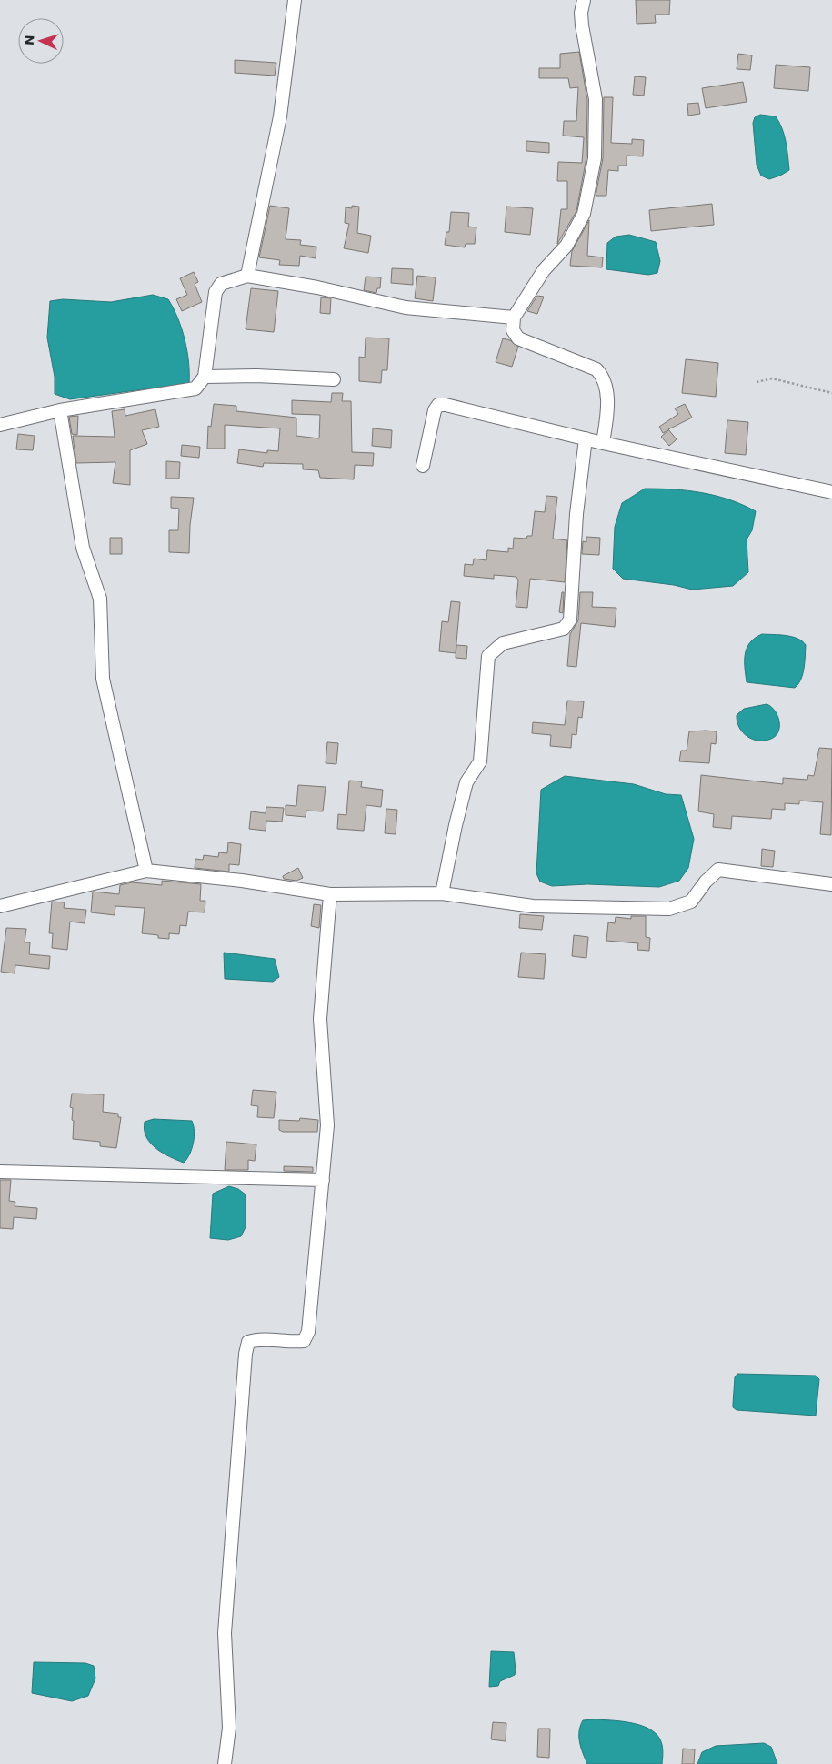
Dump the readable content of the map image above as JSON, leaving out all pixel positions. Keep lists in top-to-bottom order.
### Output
{
  "north": "left"
}
